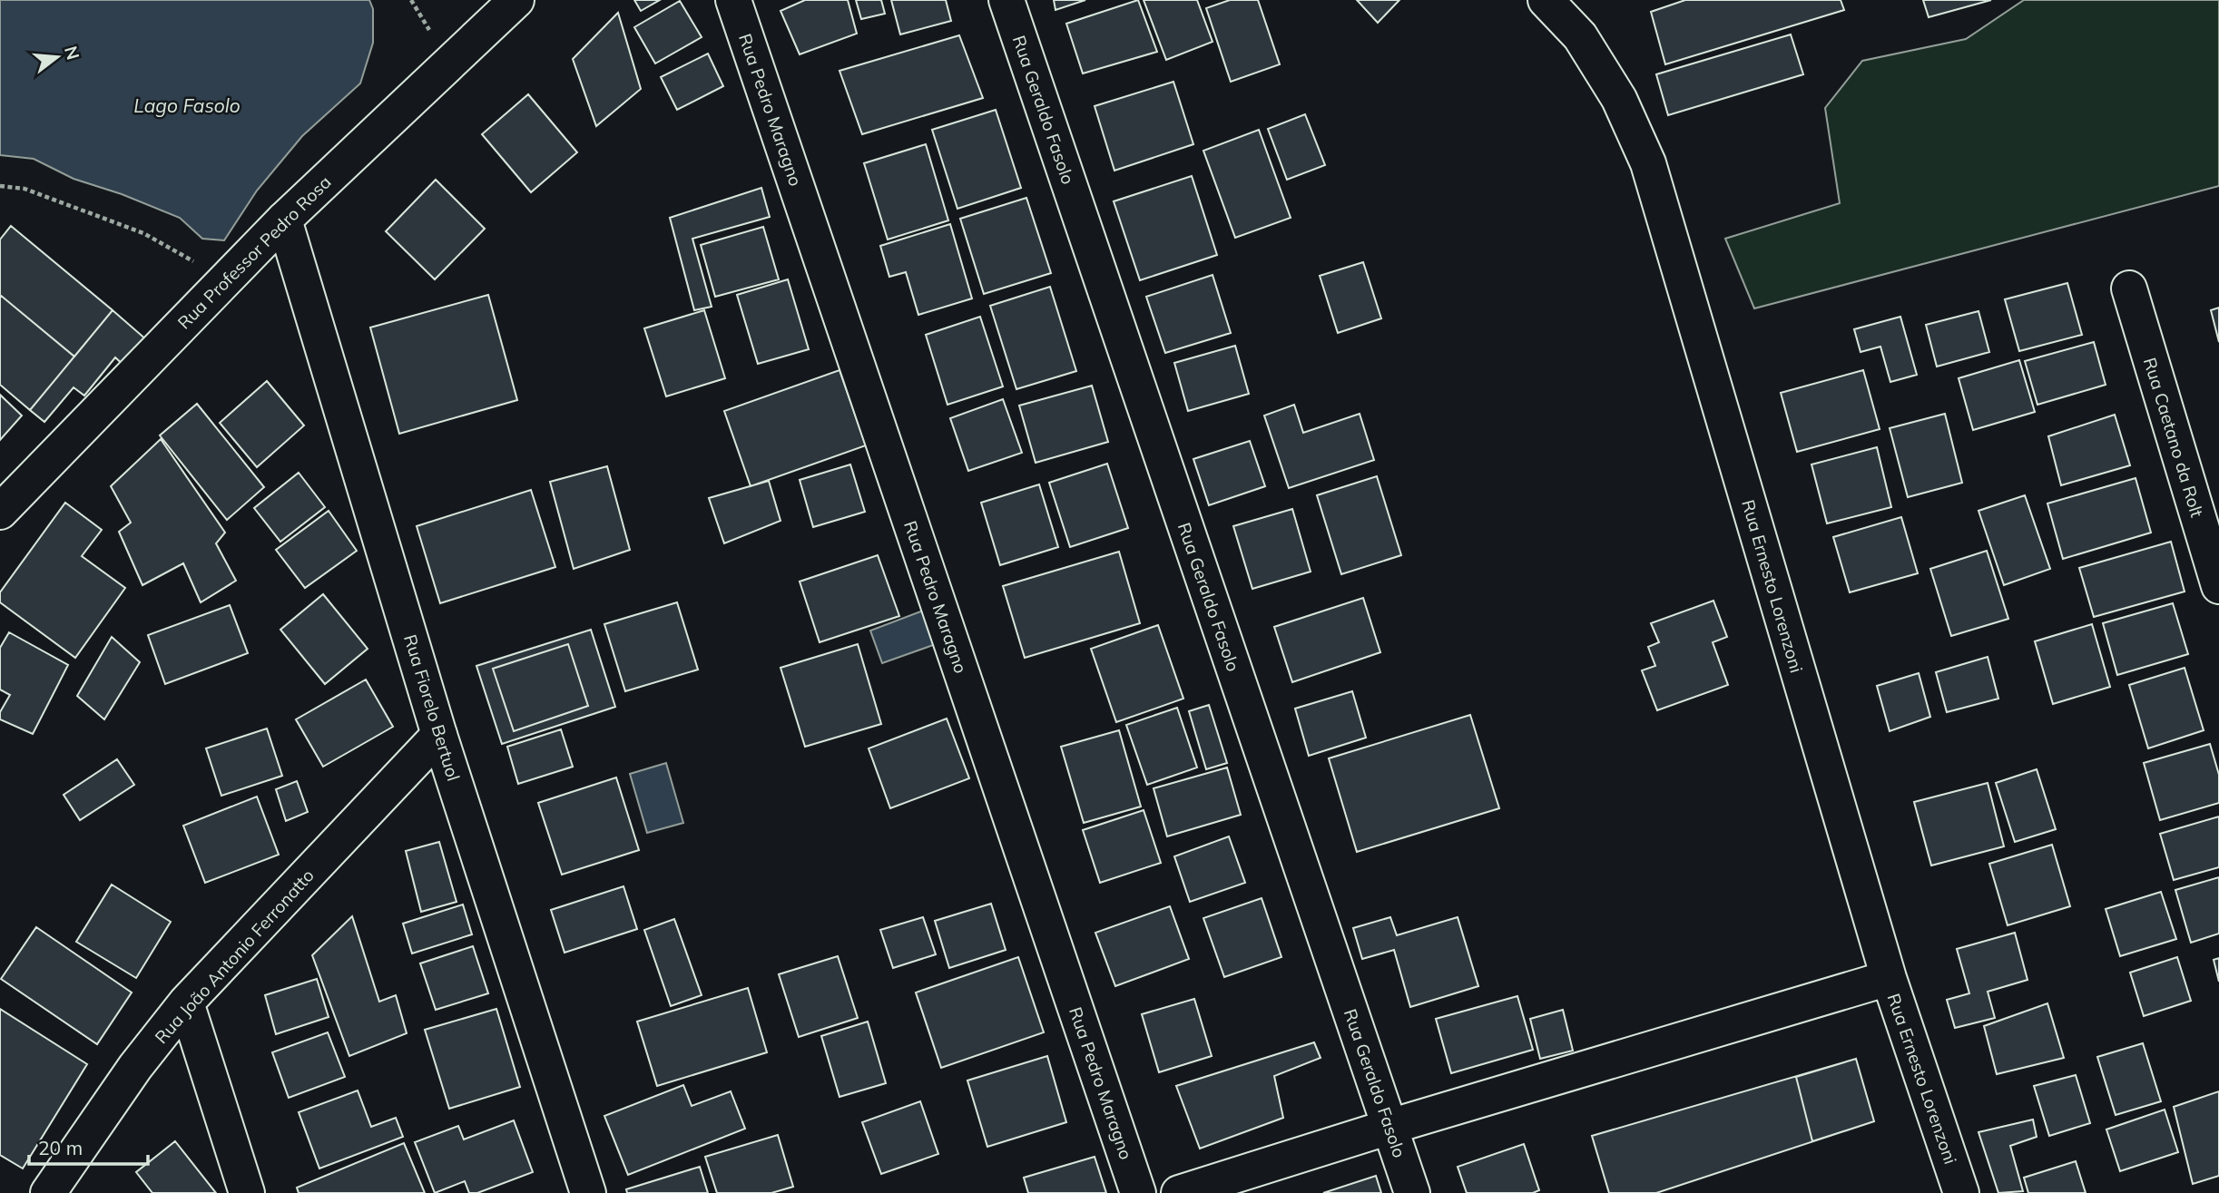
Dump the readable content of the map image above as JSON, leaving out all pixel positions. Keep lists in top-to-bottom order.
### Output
{
  "streets": {
    "street": [
      "Rua Pedro Maragno",
      "Rua Geraldo Fasolo",
      "Rua Professor Pedro Rosa",
      "Rua Caetano da Rolt",
      "Rua Ernesto Lorenzoni",
      "Rua Fiorelo Bertuol",
      "Rua João Antonio Ferronatto"
    ]
  },
  "crossings": [
    ["Rua Professor Pedro Rosa", "Rua Fiorelo Bertuol"],
    ["Rua Fiorelo Bertuol", "Rua João Antonio Ferronatto"]
  ],
  "water": ["Lago Fasolo"],
  "scale_bar": "20 m",
  "north": "right"
}
